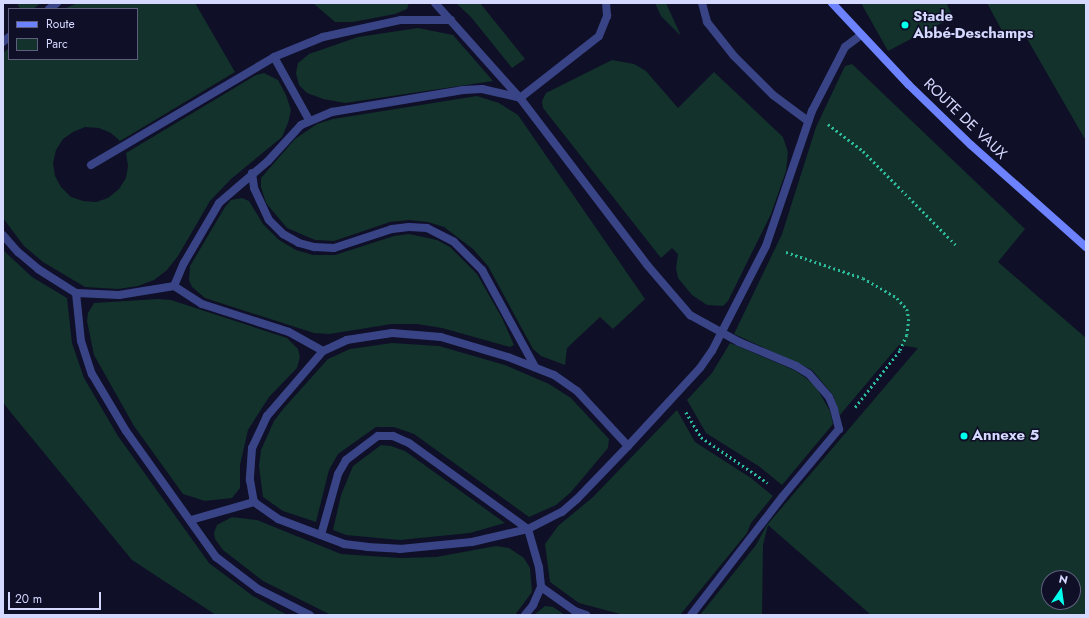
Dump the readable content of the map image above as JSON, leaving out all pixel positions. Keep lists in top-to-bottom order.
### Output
{
  "streets": {
    "street": ["ROUTE DE VAUX"]
  },
  "places": ["Stade Abbé-Deschamps", "Annexe 5"],
  "legend": ["Route", "Parc"],
  "scale_bar": "20 m",
  "north": "top"
}
